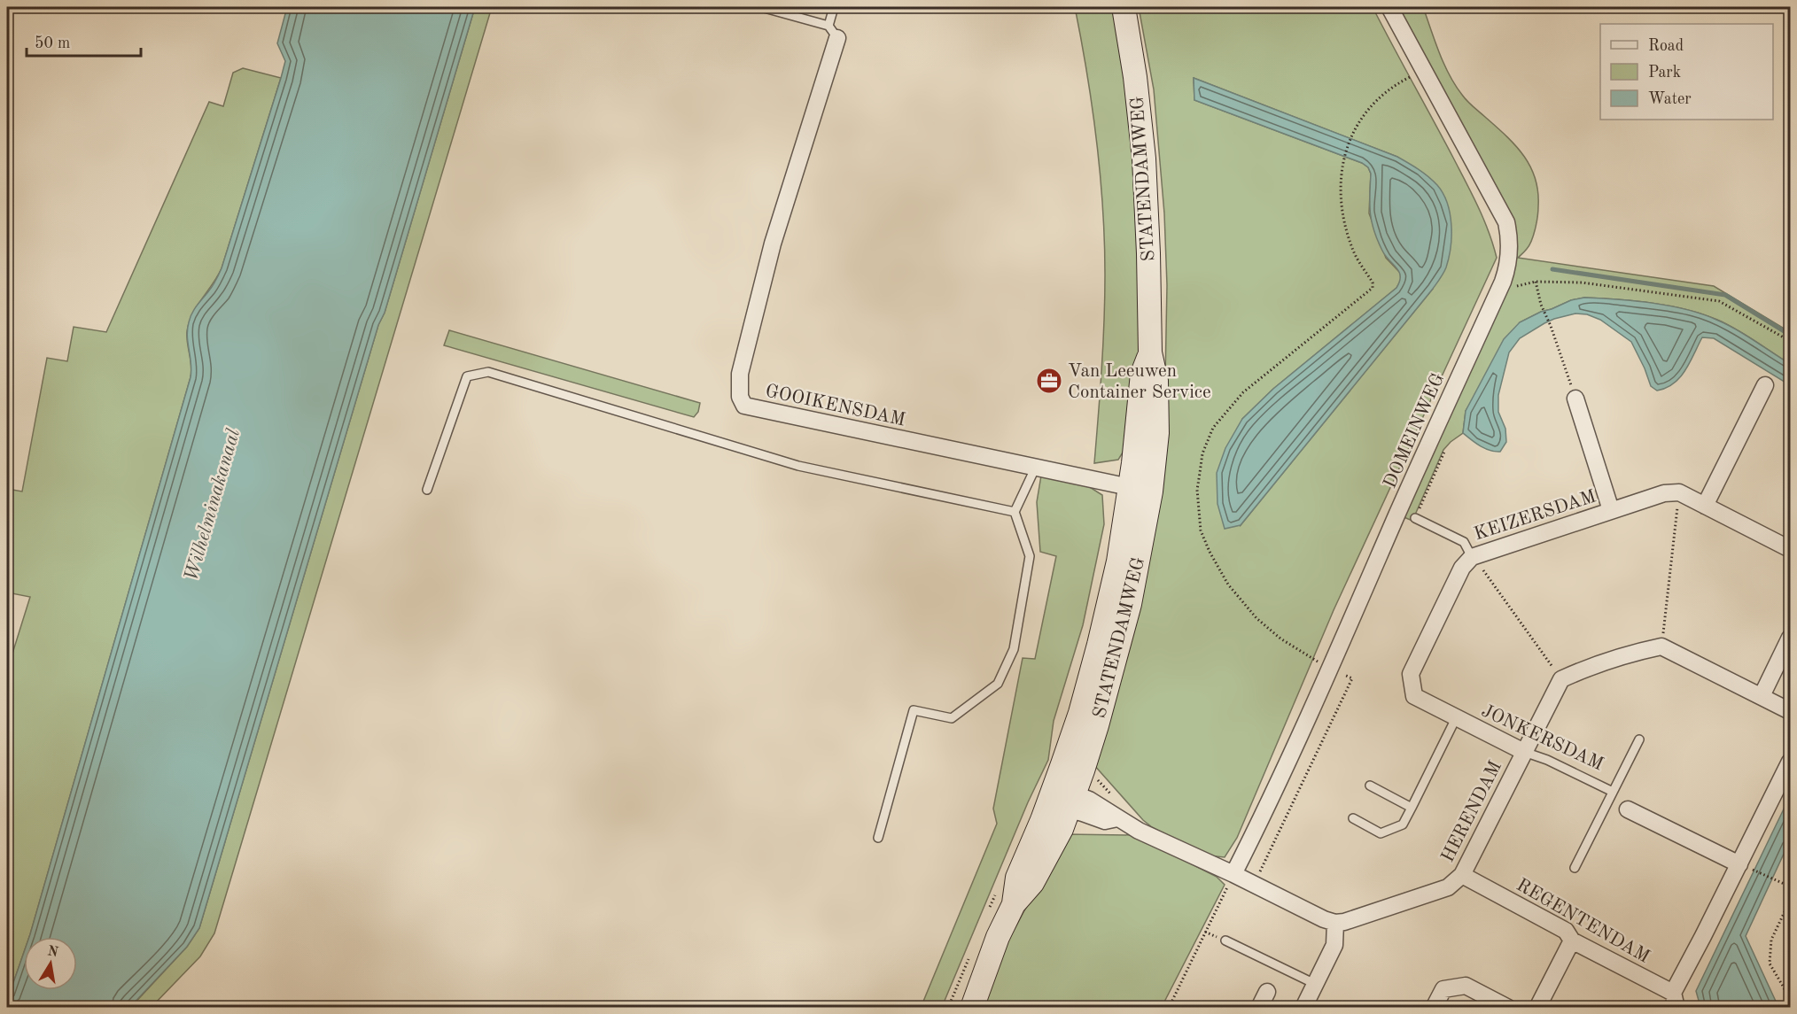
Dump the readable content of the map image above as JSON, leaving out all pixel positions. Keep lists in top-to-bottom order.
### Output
{
  "streets": {
    "main road": ["STATENDAMWEG"],
    "street": [
      "GOOIKENSDAM",
      "DOMEINWEG",
      "KEIZERSDAM",
      "JONKERSDAM",
      "HERENDAM",
      "REGENTENDAM"
    ]
  },
  "crossings": [
    ["STATENDAMWEG", "GOOIKENSDAM"],
    ["KEIZERSDAM", "JONKERSDAM"],
    ["JONKERSDAM", "HERENDAM"],
    ["HERENDAM", "REGENTENDAM"]
  ],
  "water": ["Wilhelminakanaal"],
  "places": {
    "office": ["Van Leeuwen Container Service"]
  },
  "legend": ["Road", "Park", "Water"],
  "scale_bar": "50 m",
  "north": "top"
}
